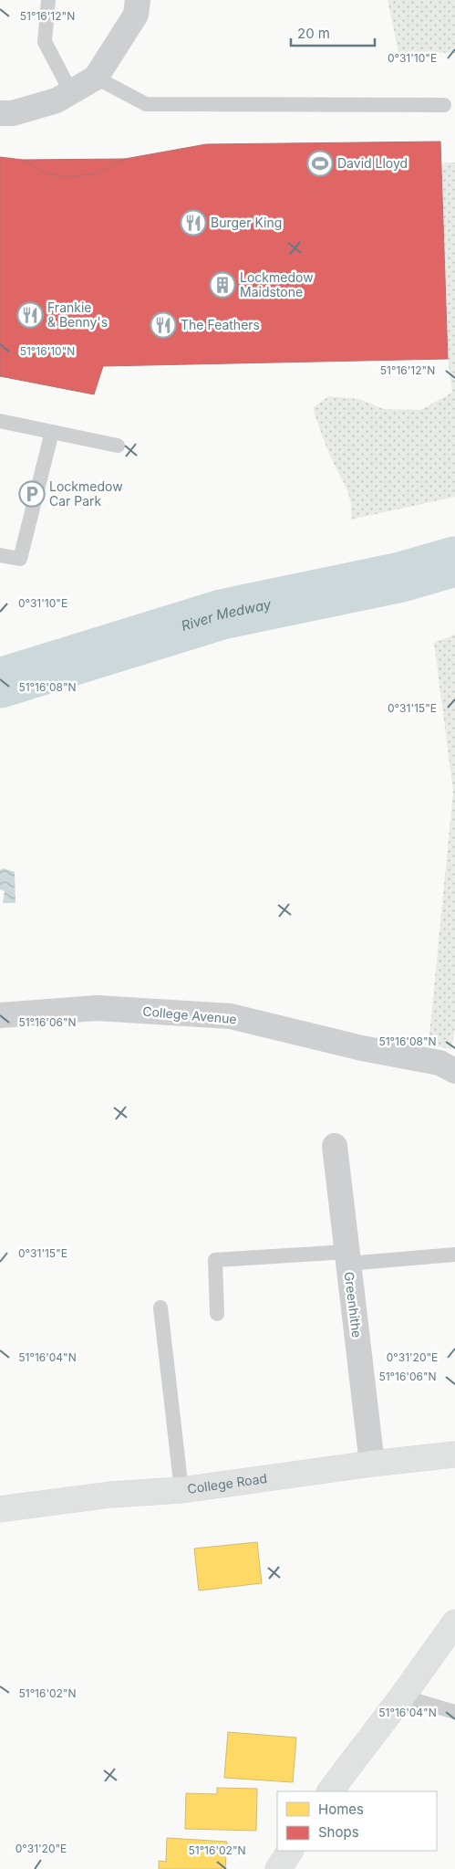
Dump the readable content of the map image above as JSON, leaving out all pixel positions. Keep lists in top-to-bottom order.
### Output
{
  "streets": {
    "main road": ["College Road"],
    "street": ["College Avenue", "Greenhithe"]
  },
  "crossings": [
    ["Greenhithe", "College Road"]
  ],
  "water": ["River Medway"],
  "places": {
    "sports": ["David Lloyd"],
    "restaurant": ["Burger King", "Frankie & Benny's", "The Feathers"],
    "building": ["Lockmedow Maidstone"],
    "parking": ["Lockmedow Car Park"]
  },
  "legend": ["Homes", "Shops"],
  "scale_bar": "20 m",
  "coordinates": [
    "51°16'12\"N",
    "0°31'10\"E",
    "51°16'10\"N",
    "51°16'08\"N",
    "0°31'15\"E",
    "51°16'06\"N",
    "0°31'20\"E",
    "51°16'04\"N",
    "51°16'02\"N"
  ]
}
